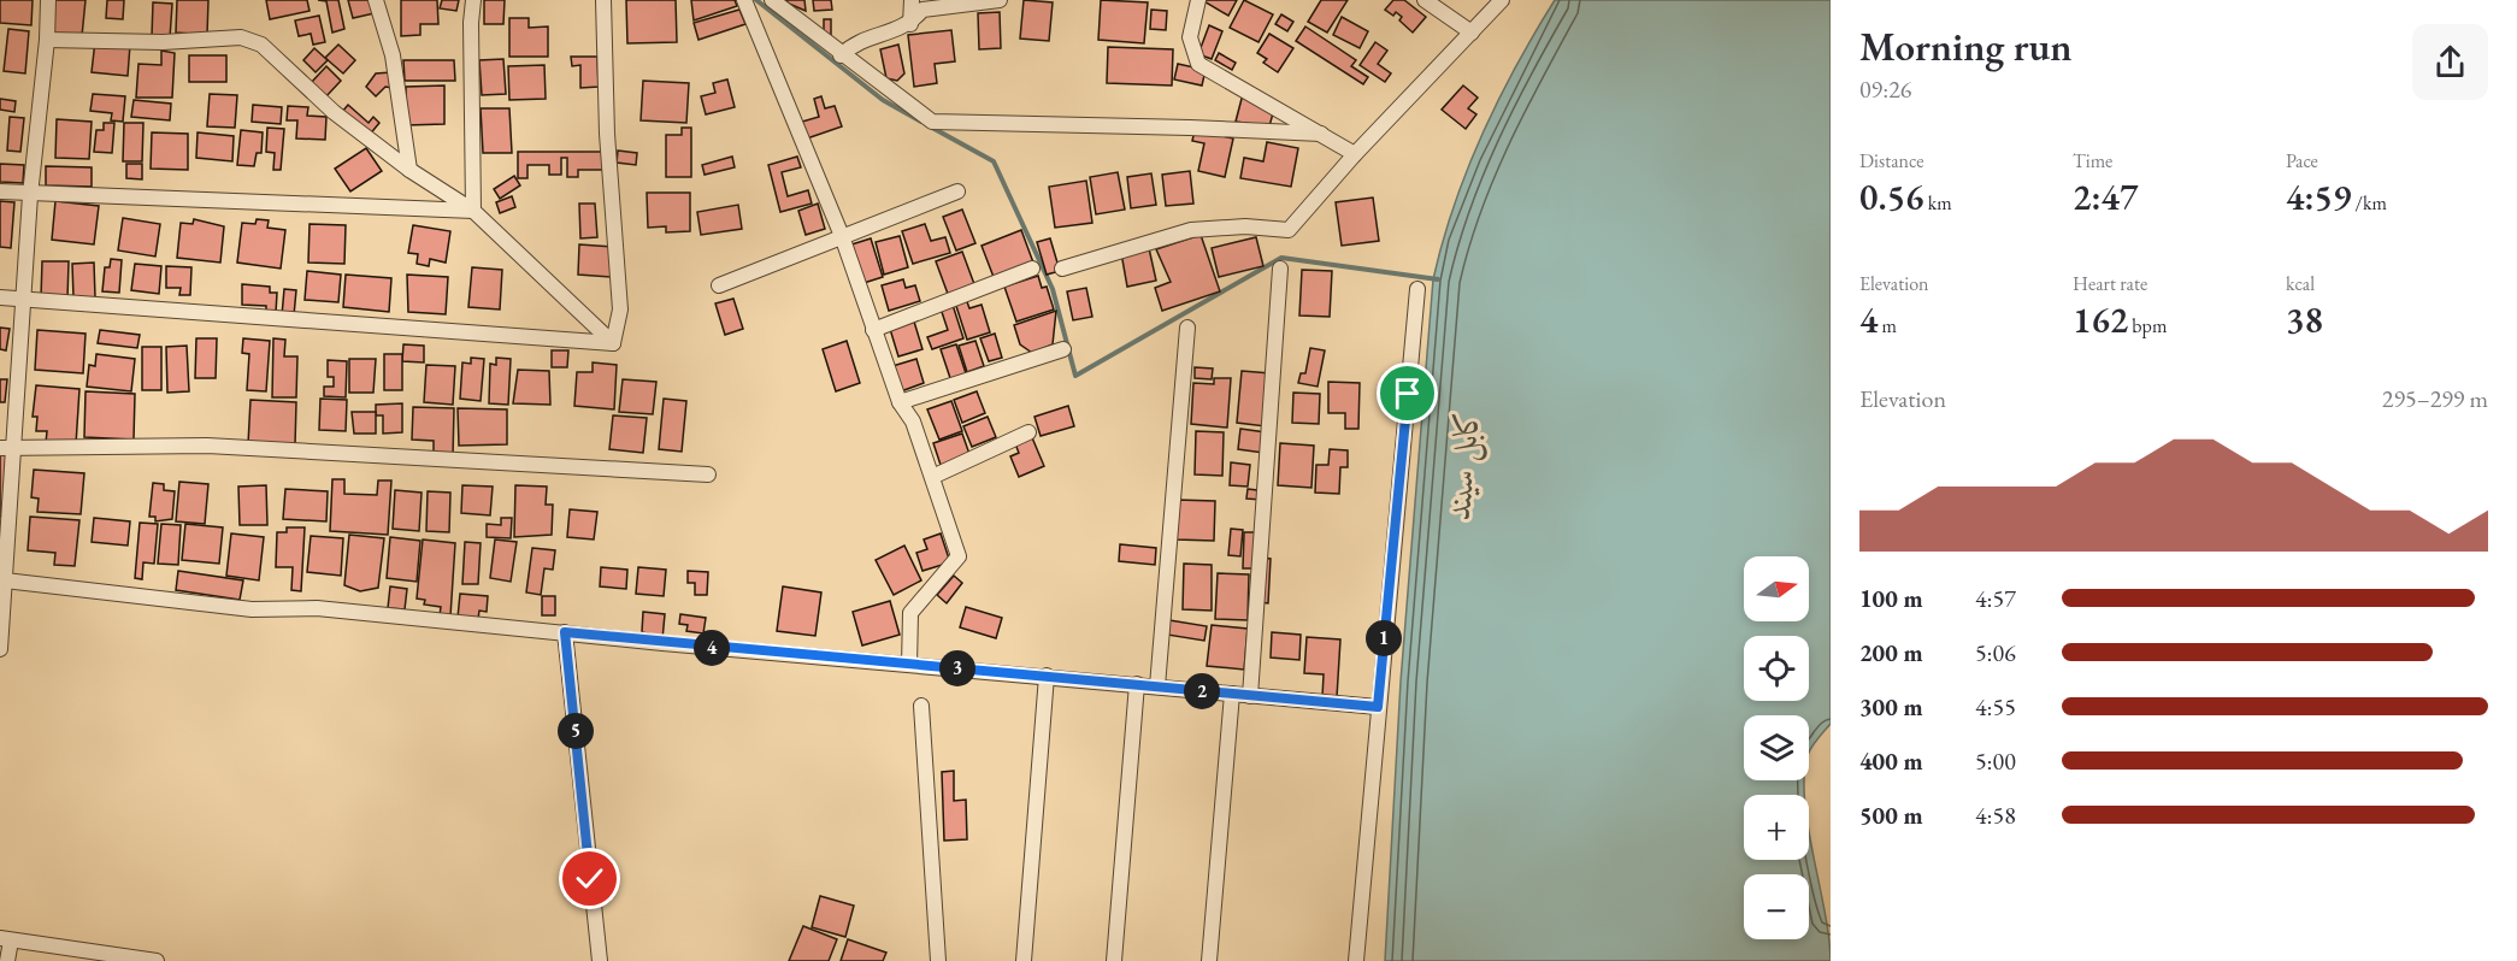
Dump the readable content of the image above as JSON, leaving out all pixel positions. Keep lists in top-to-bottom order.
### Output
{
  "water": ["کابل سيند"],
  "north": "right",
  "page": {
    "heading": ["Morning run", "09:26"],
    "stats": [
      ["Distance", "0.56 km"],
      ["Time", "2:47"],
      ["Pace", "4:59 /km"],
      ["Elevation", "4 m"],
      ["Heart rate", "162 bpm"],
      ["kcal", "38"]
    ],
    "chart": ["Elevation", "295–299 m"],
    "map_buttons": ["+", "−"],
    "list": [
      {
        "name": "100 m",
        "note": "4:57"
      },
      {
        "name": "200 m",
        "note": "5:06"
      },
      {
        "name": "300 m",
        "note": "4:55"
      },
      {
        "name": "400 m",
        "note": "5:00"
      },
      {
        "name": "500 m",
        "note": "4:58"
      }
    ],
    "pins": [
      "1",
      "4",
      "3",
      "2",
      "5"
    ]
  }
}
